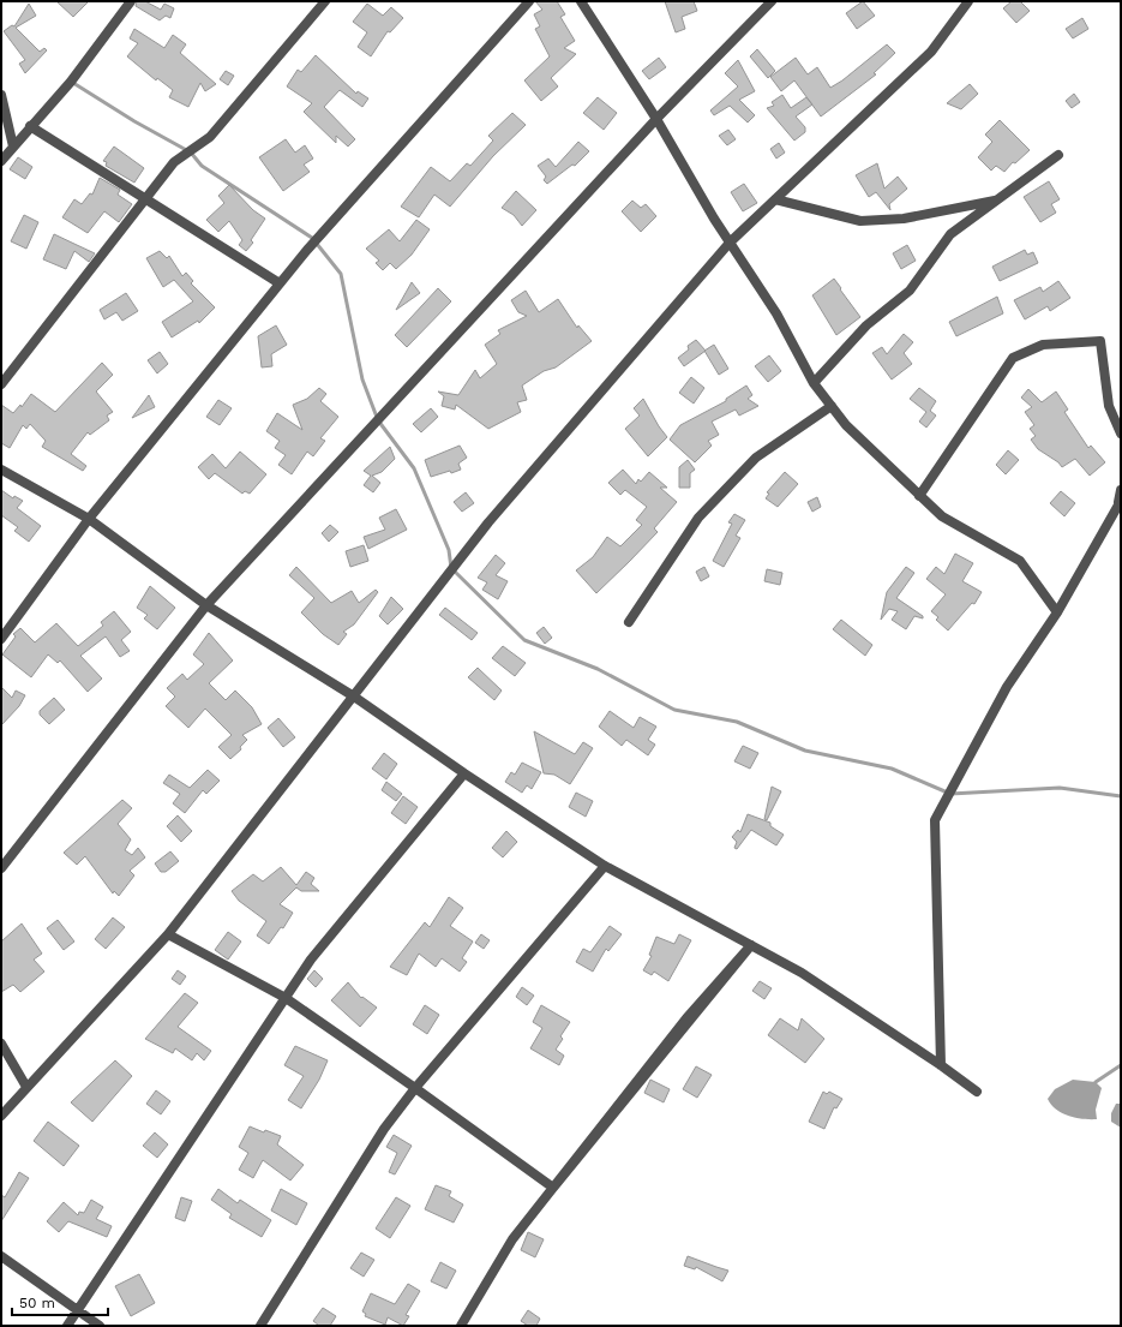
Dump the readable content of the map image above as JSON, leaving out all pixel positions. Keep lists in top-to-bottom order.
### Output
{
  "scale_bar": "50 m"
}
